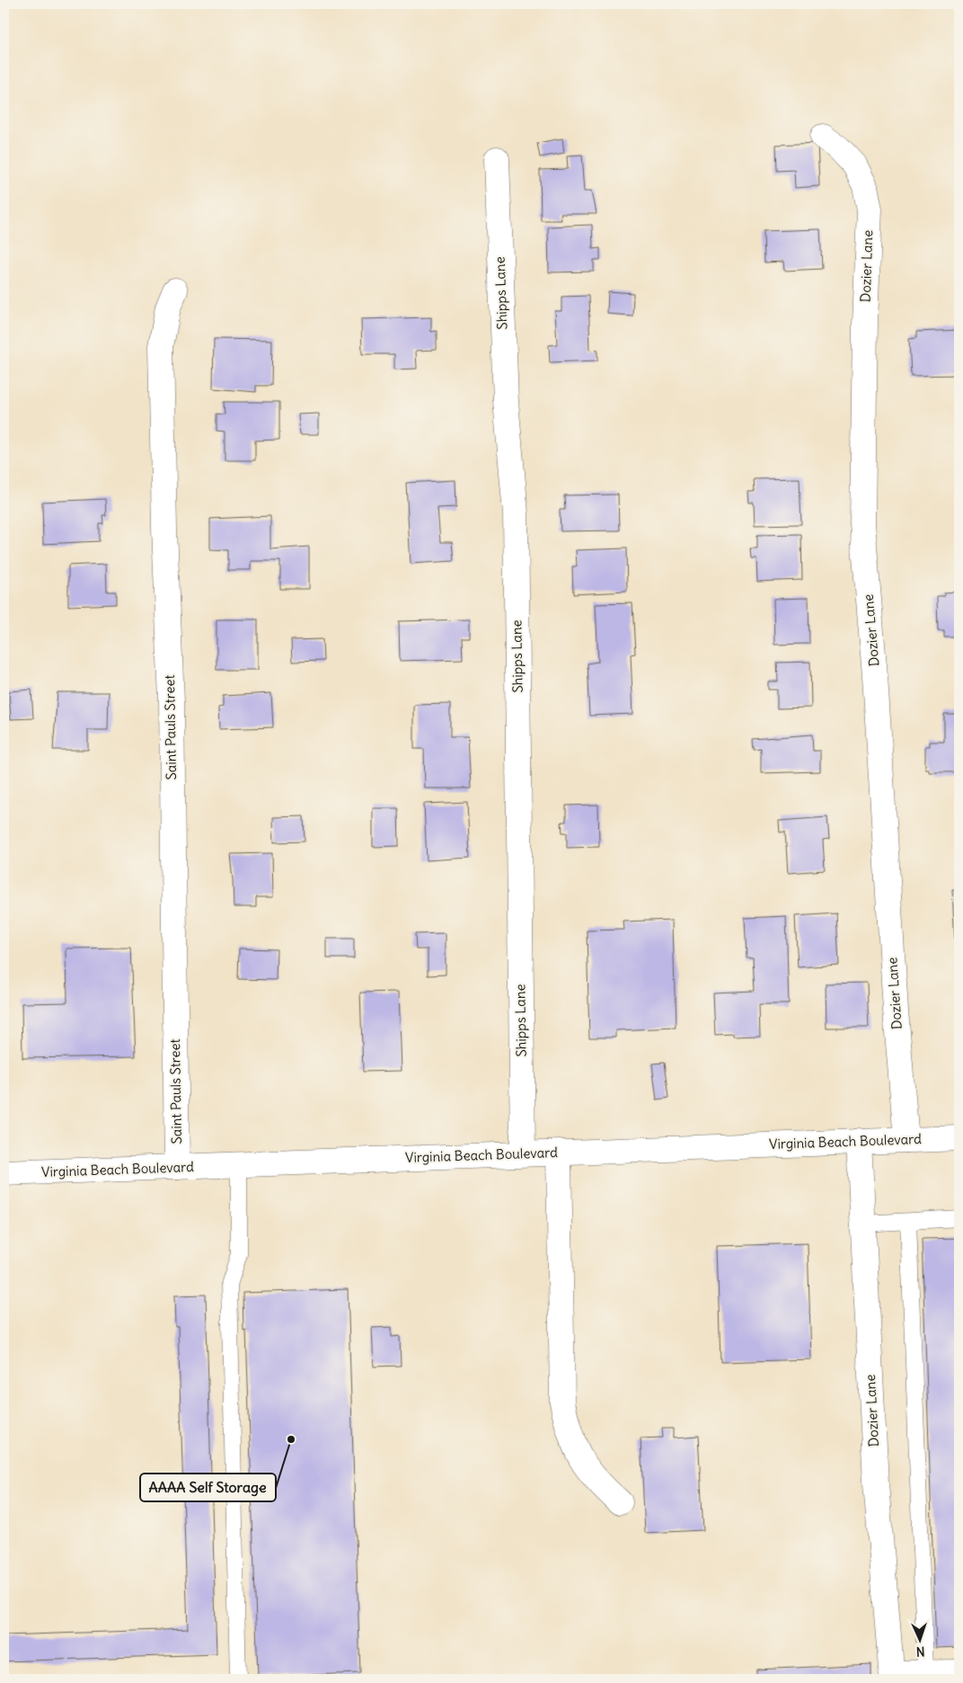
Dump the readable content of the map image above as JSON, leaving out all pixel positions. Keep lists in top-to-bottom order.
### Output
{
  "streets": {
    "street": [
      "Dozier Lane",
      "Shipps Lane",
      "Saint Pauls Street",
      "Virginia Beach Boulevard"
    ]
  },
  "crossings": [
    ["Dozier Lane", "Virginia Beach Boulevard"],
    ["Shipps Lane", "Virginia Beach Boulevard"],
    ["Saint Pauls Street", "Virginia Beach Boulevard"]
  ],
  "places": ["AAAA Self Storage"],
  "north": "bottom"
}
